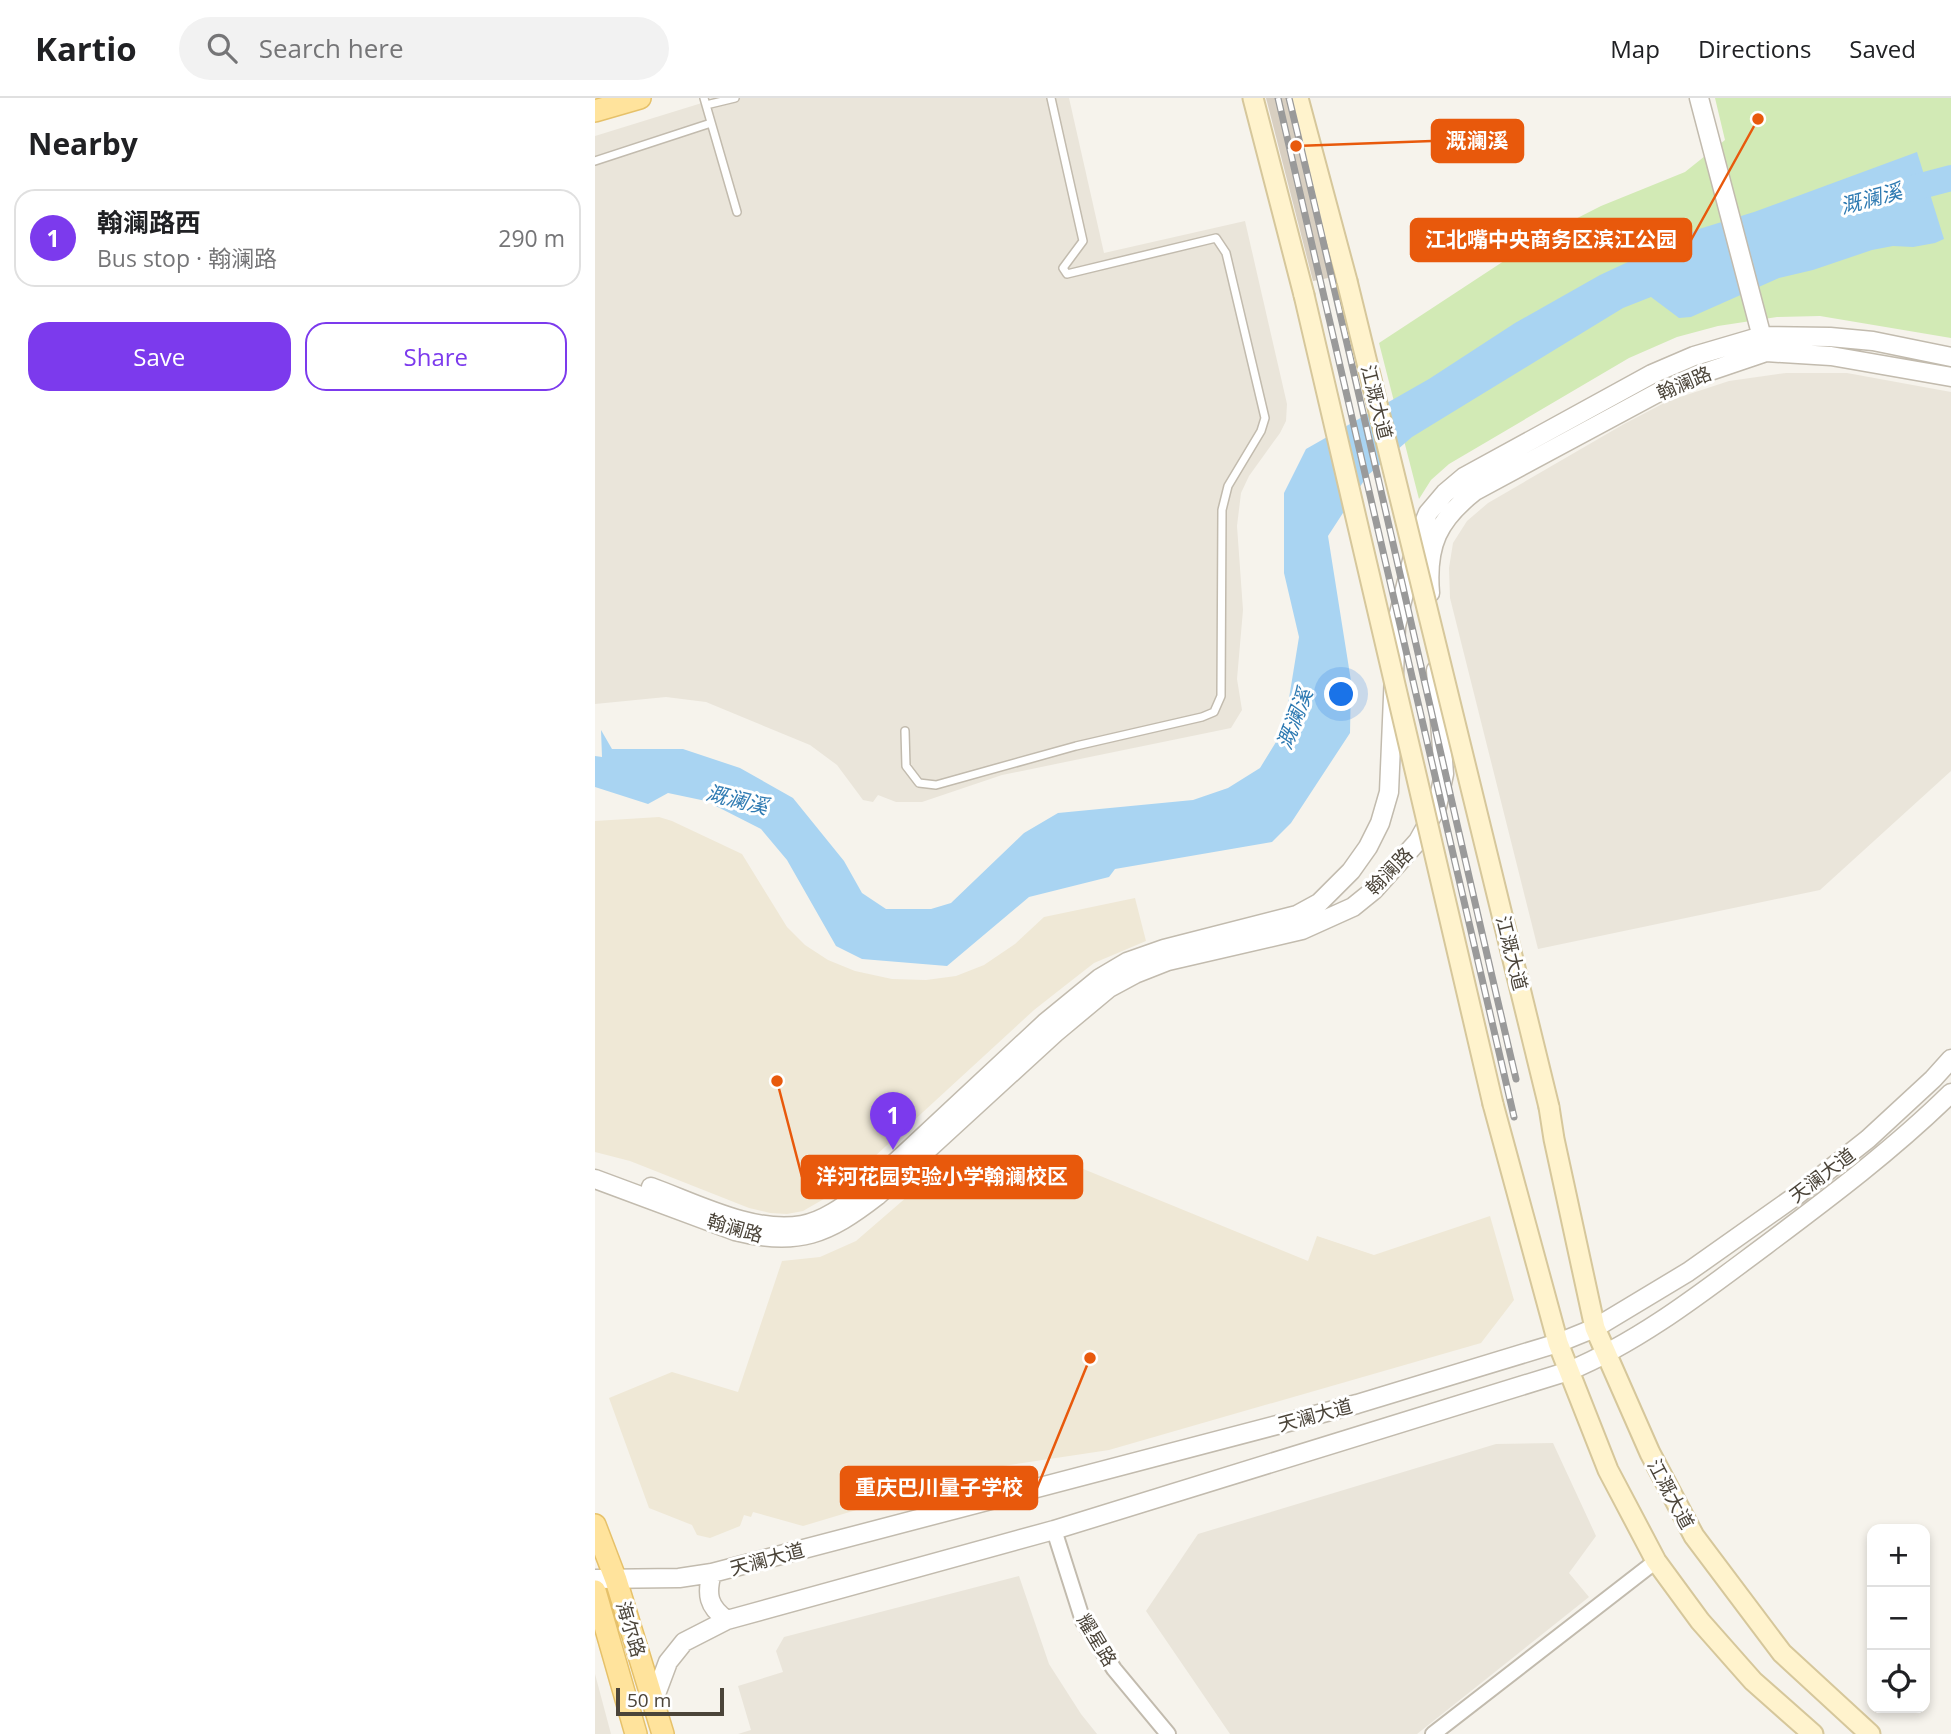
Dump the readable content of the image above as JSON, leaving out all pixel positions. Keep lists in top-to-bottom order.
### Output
{
  "streets": {
    "main road": ["江溉大道", "海尔路"],
    "street": ["翰澜路", "天澜大道", "耀星路"]
  },
  "crossings": [
    ["江溉大道", "天澜大道"],
    ["天澜大道", "海尔路"],
    ["天澜大道", "耀星路"]
  ],
  "water": ["溉澜溪"],
  "places": [
    "江北嘴中央商务区滨江公园",
    "溉澜溪",
    "洋河花园实验小学翰澜校区",
    "重庆巴川量子学校"
  ],
  "scale_bar": "50 m",
  "page": {
    "header": "Kartio",
    "search": "Search here",
    "nav": ["Map", "Directions", "Saved"],
    "heading": "Nearby",
    "list": [
      {
        "mark": "1",
        "name": "翰澜路西",
        "note": "Bus stop · 翰澜路",
        "value": "290 m"
      }
    ],
    "buttons": ["Save", "Share"],
    "pins": "1",
    "map_buttons": ["+", "−"],
    "scale": "50 m"
  }
}
